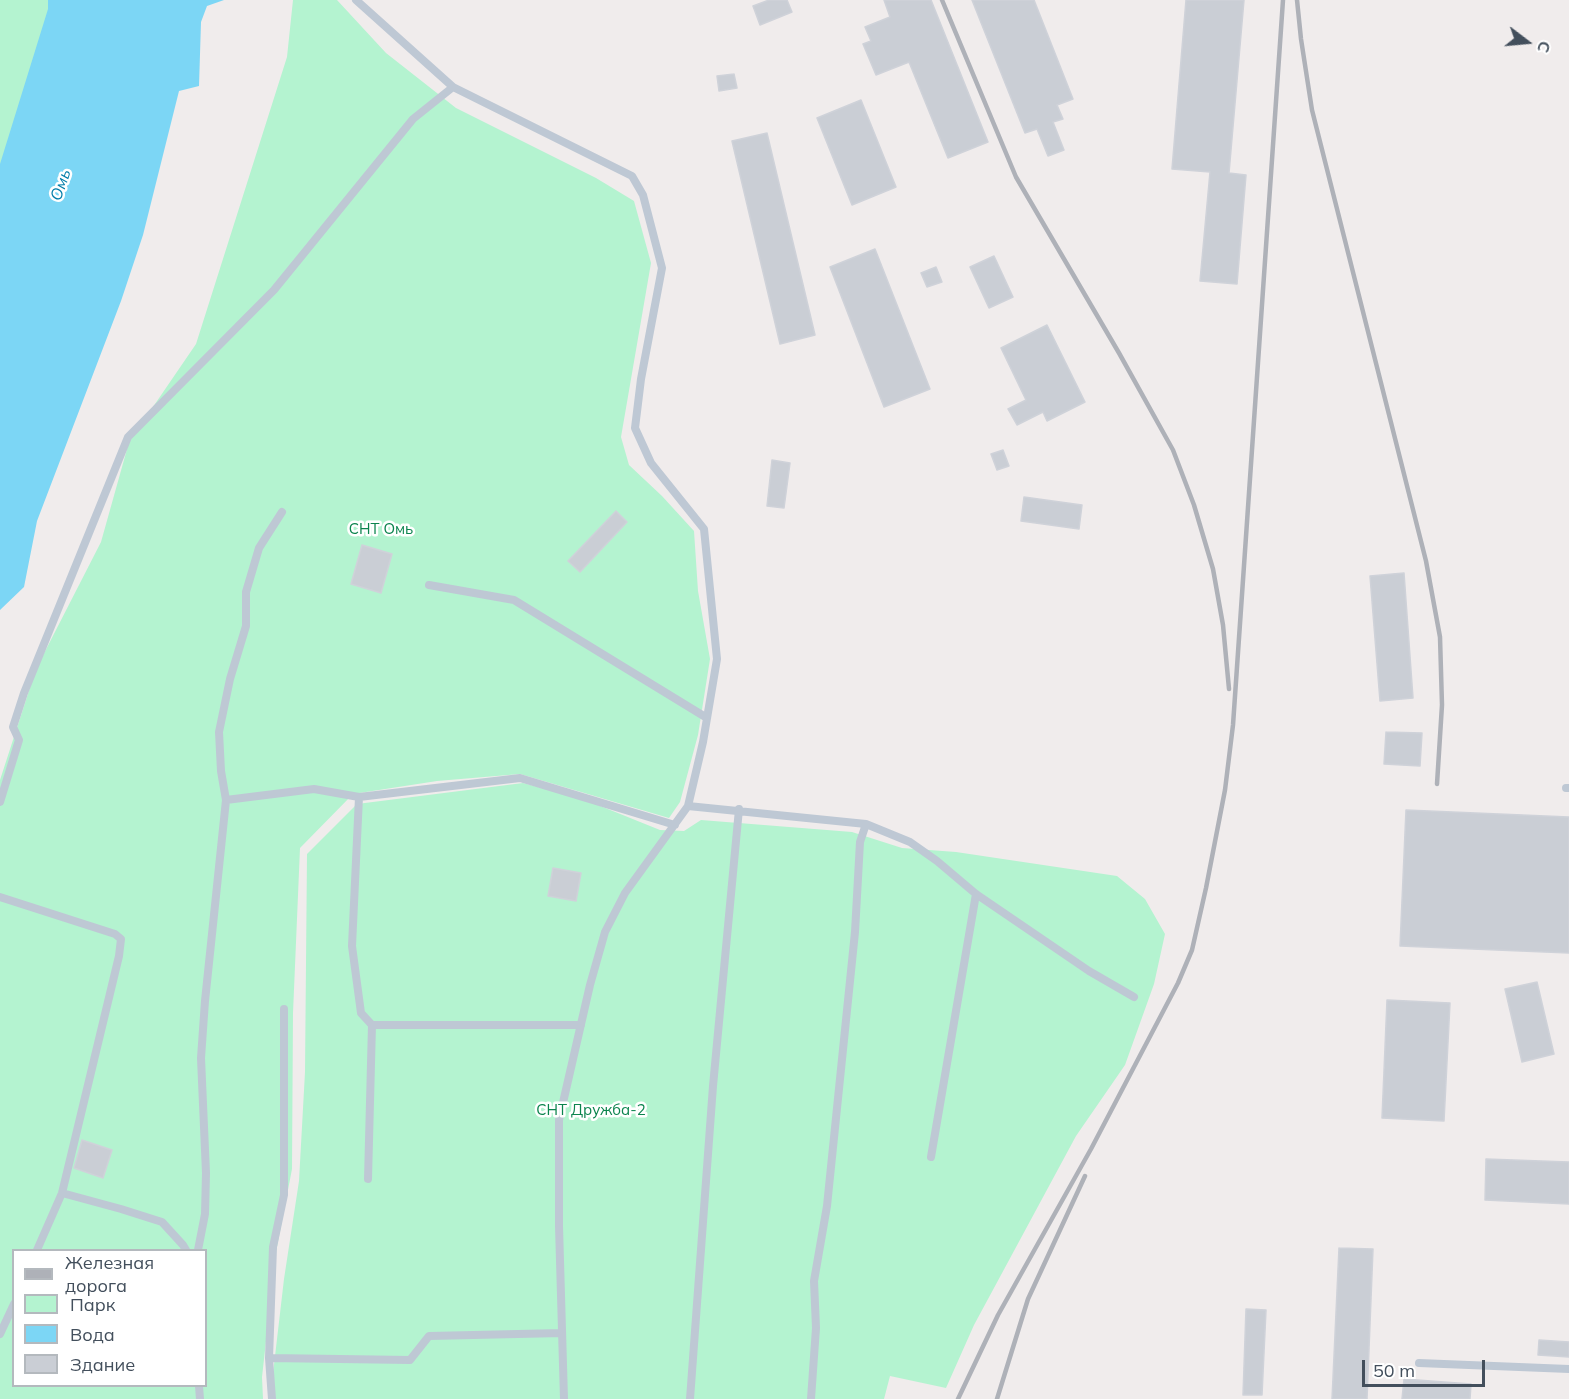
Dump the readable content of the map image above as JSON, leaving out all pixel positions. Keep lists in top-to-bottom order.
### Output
{
  "water": ["Омь"],
  "parks": ["СНТ Омь", "СНТ Дружба-2"],
  "legend": [
    "Железная дорога",
    "Парк",
    "Вода",
    "Здание"
  ],
  "scale_bar": "50 m",
  "north": "right"
}
